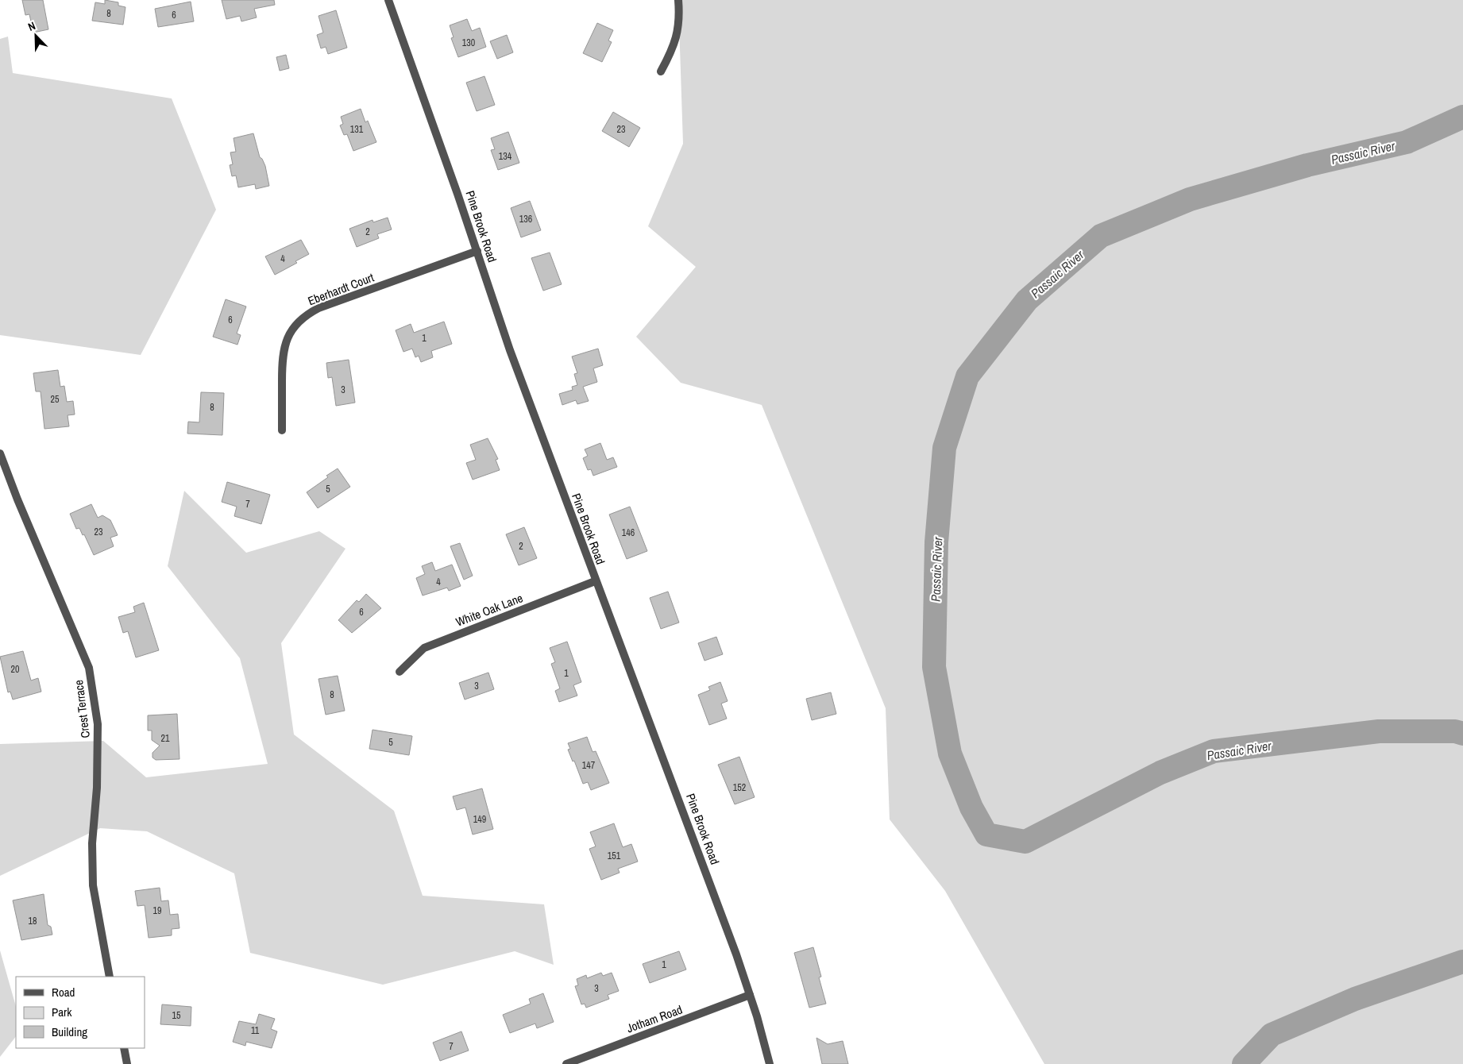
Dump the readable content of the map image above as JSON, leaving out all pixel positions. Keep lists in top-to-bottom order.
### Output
{
  "streets": {
    "street": [
      "Pine Brook Road",
      "Eberhardt Court",
      "White Oak Lane",
      "Crest Terrace",
      "Jotham Road"
    ]
  },
  "crossings": [
    ["Pine Brook Road", "Eberhardt Court"],
    ["Pine Brook Road", "White Oak Lane"],
    ["Pine Brook Road", "Jotham Road"]
  ],
  "water": ["Passaic River"],
  "house_numbers": [
    "8",
    "6",
    "130",
    "131",
    "23",
    "134",
    "136",
    "2",
    "4",
    "6",
    "1",
    "3",
    "25",
    "8",
    "5",
    "7",
    "23",
    "146",
    "2",
    "4",
    "6",
    "20",
    "1",
    "3",
    "8",
    "21",
    "5",
    "147",
    "152",
    "149",
    "151",
    "19",
    "18",
    "1",
    "3",
    "15",
    "11",
    "7"
  ],
  "legend": ["Road", "Park", "Building"],
  "north": "top left"
}
